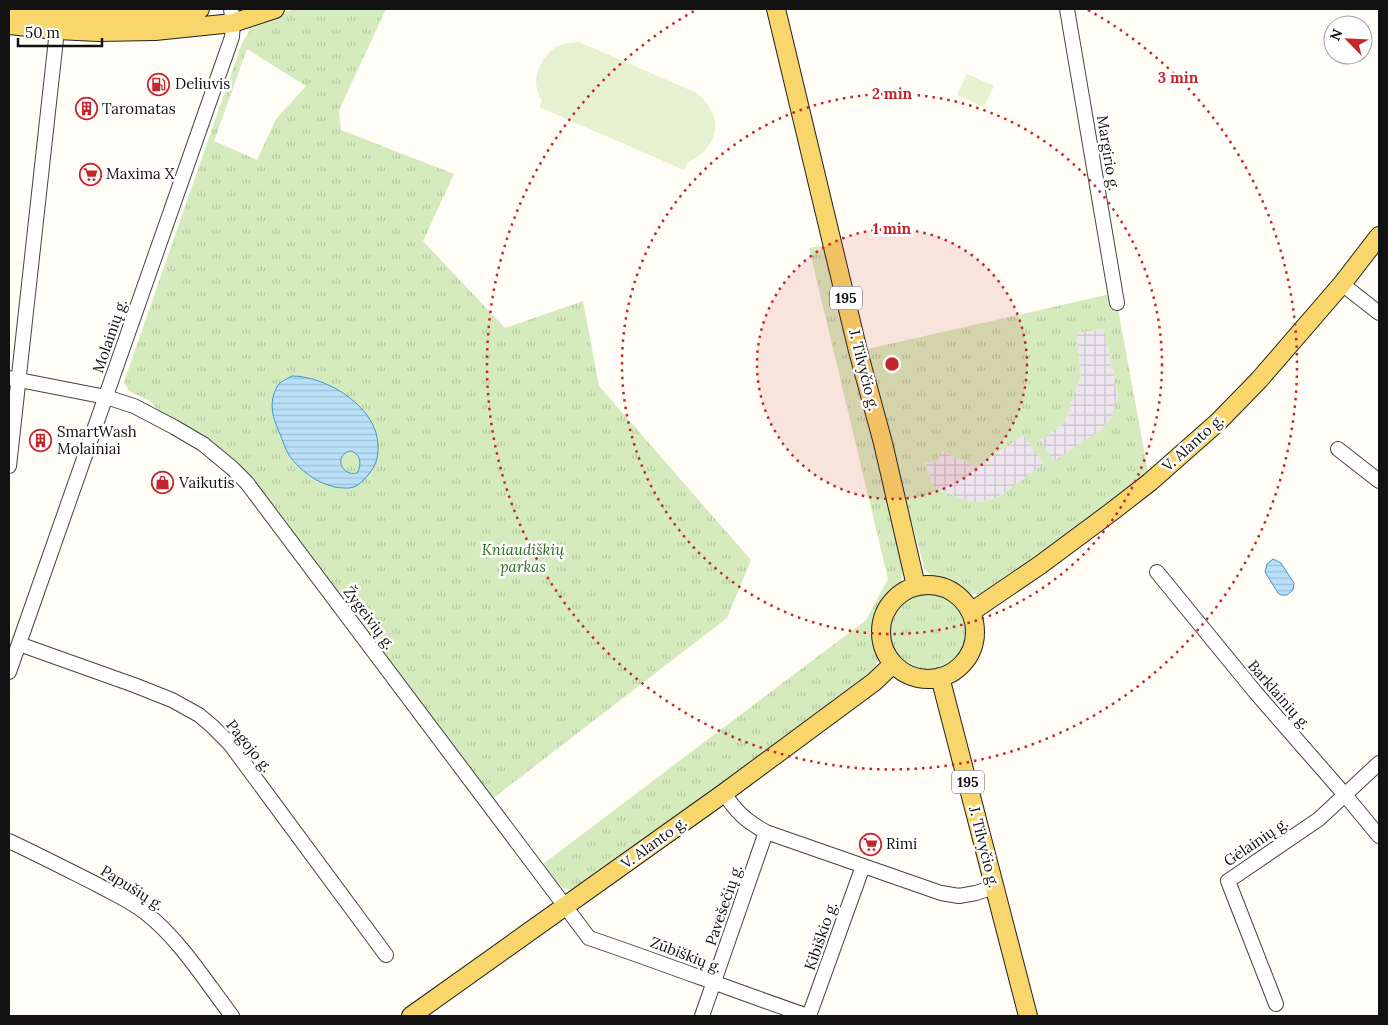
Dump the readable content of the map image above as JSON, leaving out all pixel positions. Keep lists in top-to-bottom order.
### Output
{
  "streets": {
    "main road": ["195", "J. Tilvyčio g.", "V. Alanto g."],
    "street": [
      "Margirio g.",
      "Molainių g.",
      "Žygeivių g.",
      "Barklainių g.",
      "Pagojo g.",
      "Gėlainių g.",
      "Papušių g.",
      "Pavešečių g.",
      "Kibiškio g.",
      "Zūbiškių g."
    ]
  },
  "crossings": [
    ["Molainių g.", "Žygeivių g."],
    ["Molainių g.", "Pagojo g."],
    ["J. Tilvyčio g.", "V. Alanto g."],
    ["V. Alanto g.", "Žygeivių g."],
    ["V. Alanto g.", "Zūbiškių g."],
    ["Žygeivių g.", "Zūbiškių g."],
    ["Barklainių g.", "Gėlainių g."],
    ["Pavešečių g.", "Zūbiškių g."],
    ["Kibiškio g.", "Zūbiškių g."]
  ],
  "parks": ["Kniaudiškių parkas"],
  "places": {
    "fuel station": ["Deliuvis"],
    "building": ["Taromatas", "SmartWash Molainiai"],
    "supermarket": ["Maxima X", "Rimi"],
    "shop": ["Vaikutis"]
  },
  "scale_bar": "50 m",
  "north": "top left",
  "rings": ["3 min", "2 min", "1 min"]
}
